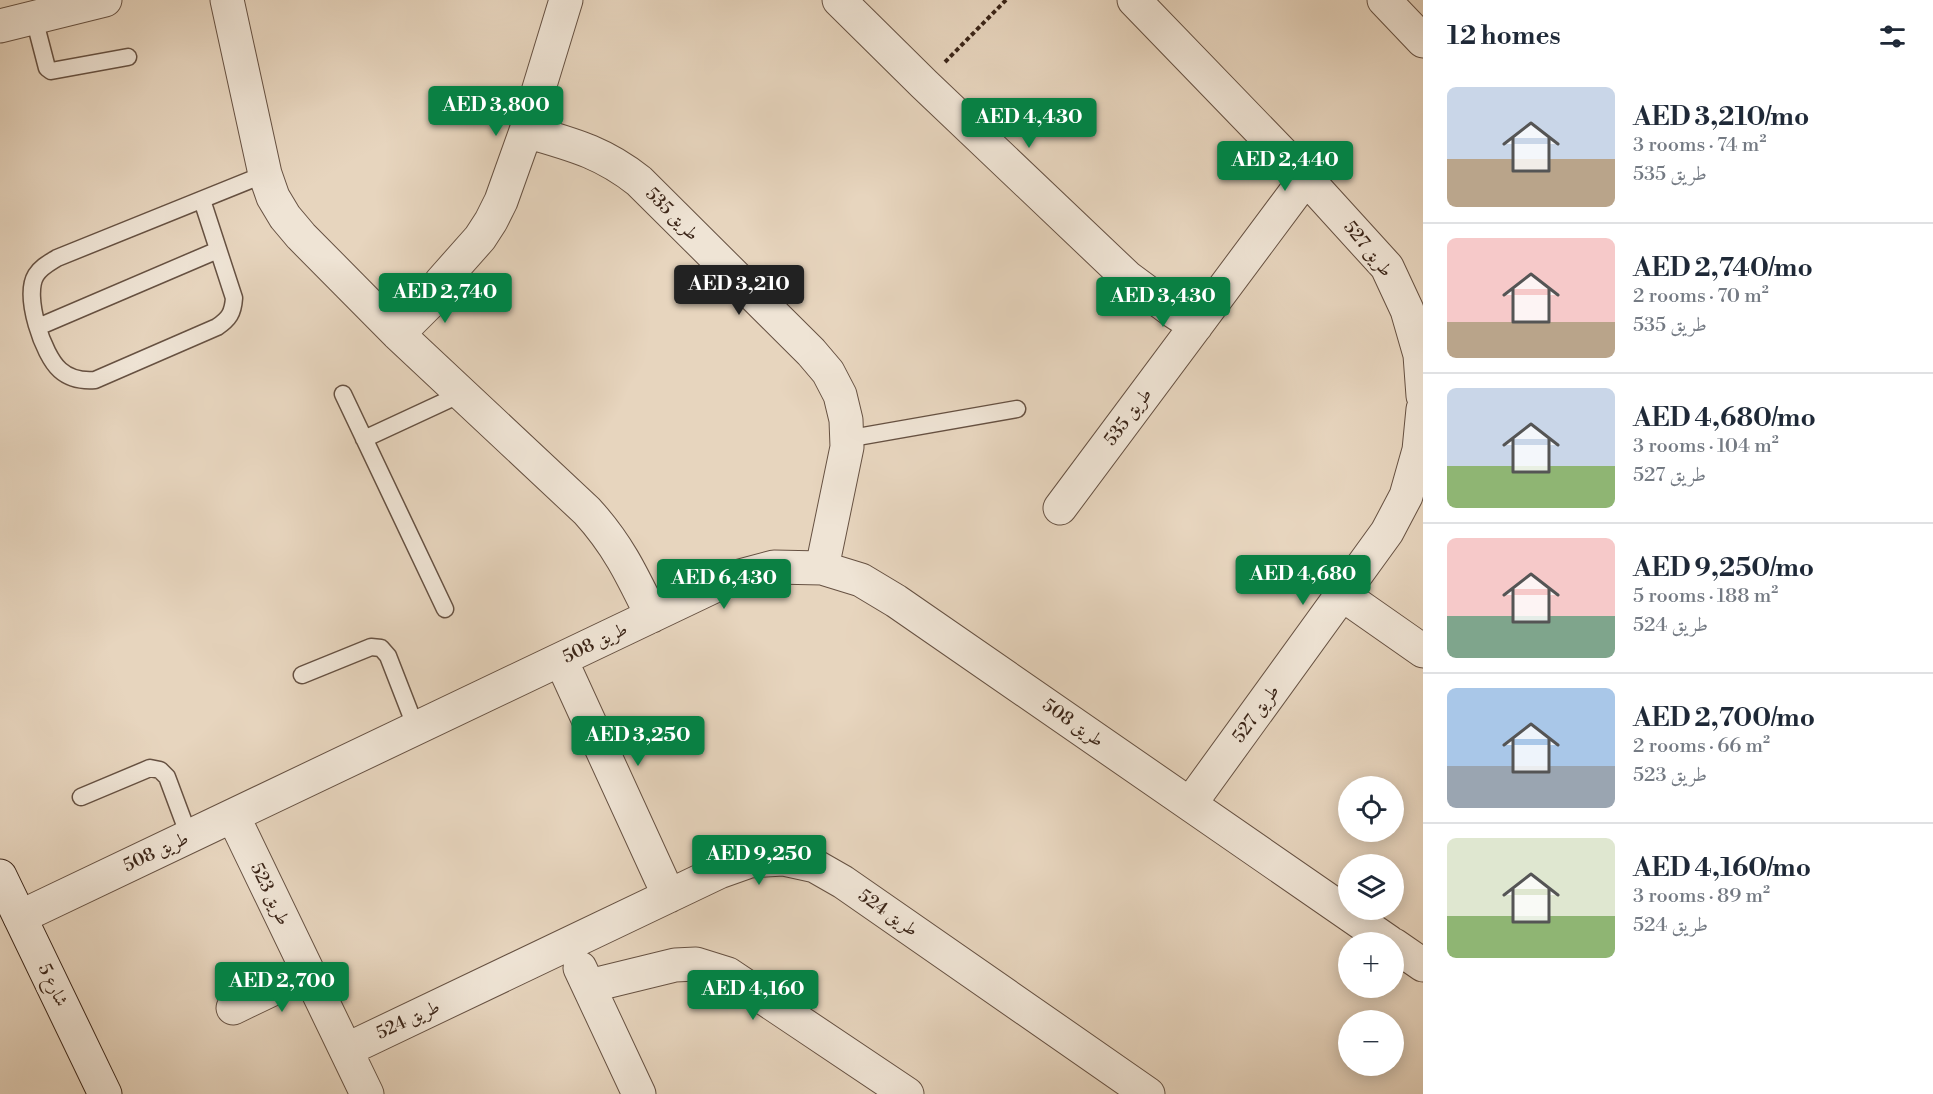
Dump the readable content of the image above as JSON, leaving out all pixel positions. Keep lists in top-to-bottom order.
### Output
{
  "streets": {
    "street": [
      "طريق 535",
      "طريق 527",
      "طريق 508",
      "طريق 523",
      "طريق 524",
      "شارع 5"
    ]
  },
  "crossings": [
    ["طريق 535", "طريق 527"],
    ["طريق 535", "طريق 508"],
    ["طريق 527", "طريق 508"],
    ["طريق 508", "طريق 523"],
    ["طريق 508", "شارع 5"],
    ["طريق 523", "طريق 524"]
  ],
  "page": {
    "heading": "12 homes",
    "list": [
      {
        "name": "AED 3,210/mo",
        "note": "3 rooms · 74 m² · طريق 535"
      },
      {
        "name": "AED 2,740/mo",
        "note": "2 rooms · 70 m² · طريق 535"
      },
      {
        "name": "AED 4,680/mo",
        "note": "3 rooms · 104 m² · طريق 527"
      },
      {
        "name": "AED 9,250/mo",
        "note": "5 rooms · 188 m² · طريق 524"
      },
      {
        "name": "AED 2,700/mo",
        "note": "2 rooms · 66 m² · طريق 523"
      },
      {
        "name": "AED 4,160/mo",
        "note": "3 rooms · 89 m² · طريق 524"
      }
    ],
    "price": [
      "AED 3,800",
      "AED 4,430",
      "AED 2,440",
      "AED 3,210",
      "AED 2,740",
      "AED 3,430",
      "AED 4,680",
      "AED 6,430",
      "AED 3,250",
      "AED 9,250",
      "AED 2,700",
      "AED 4,160"
    ],
    "map_buttons": ["+", "−"]
  }
}
